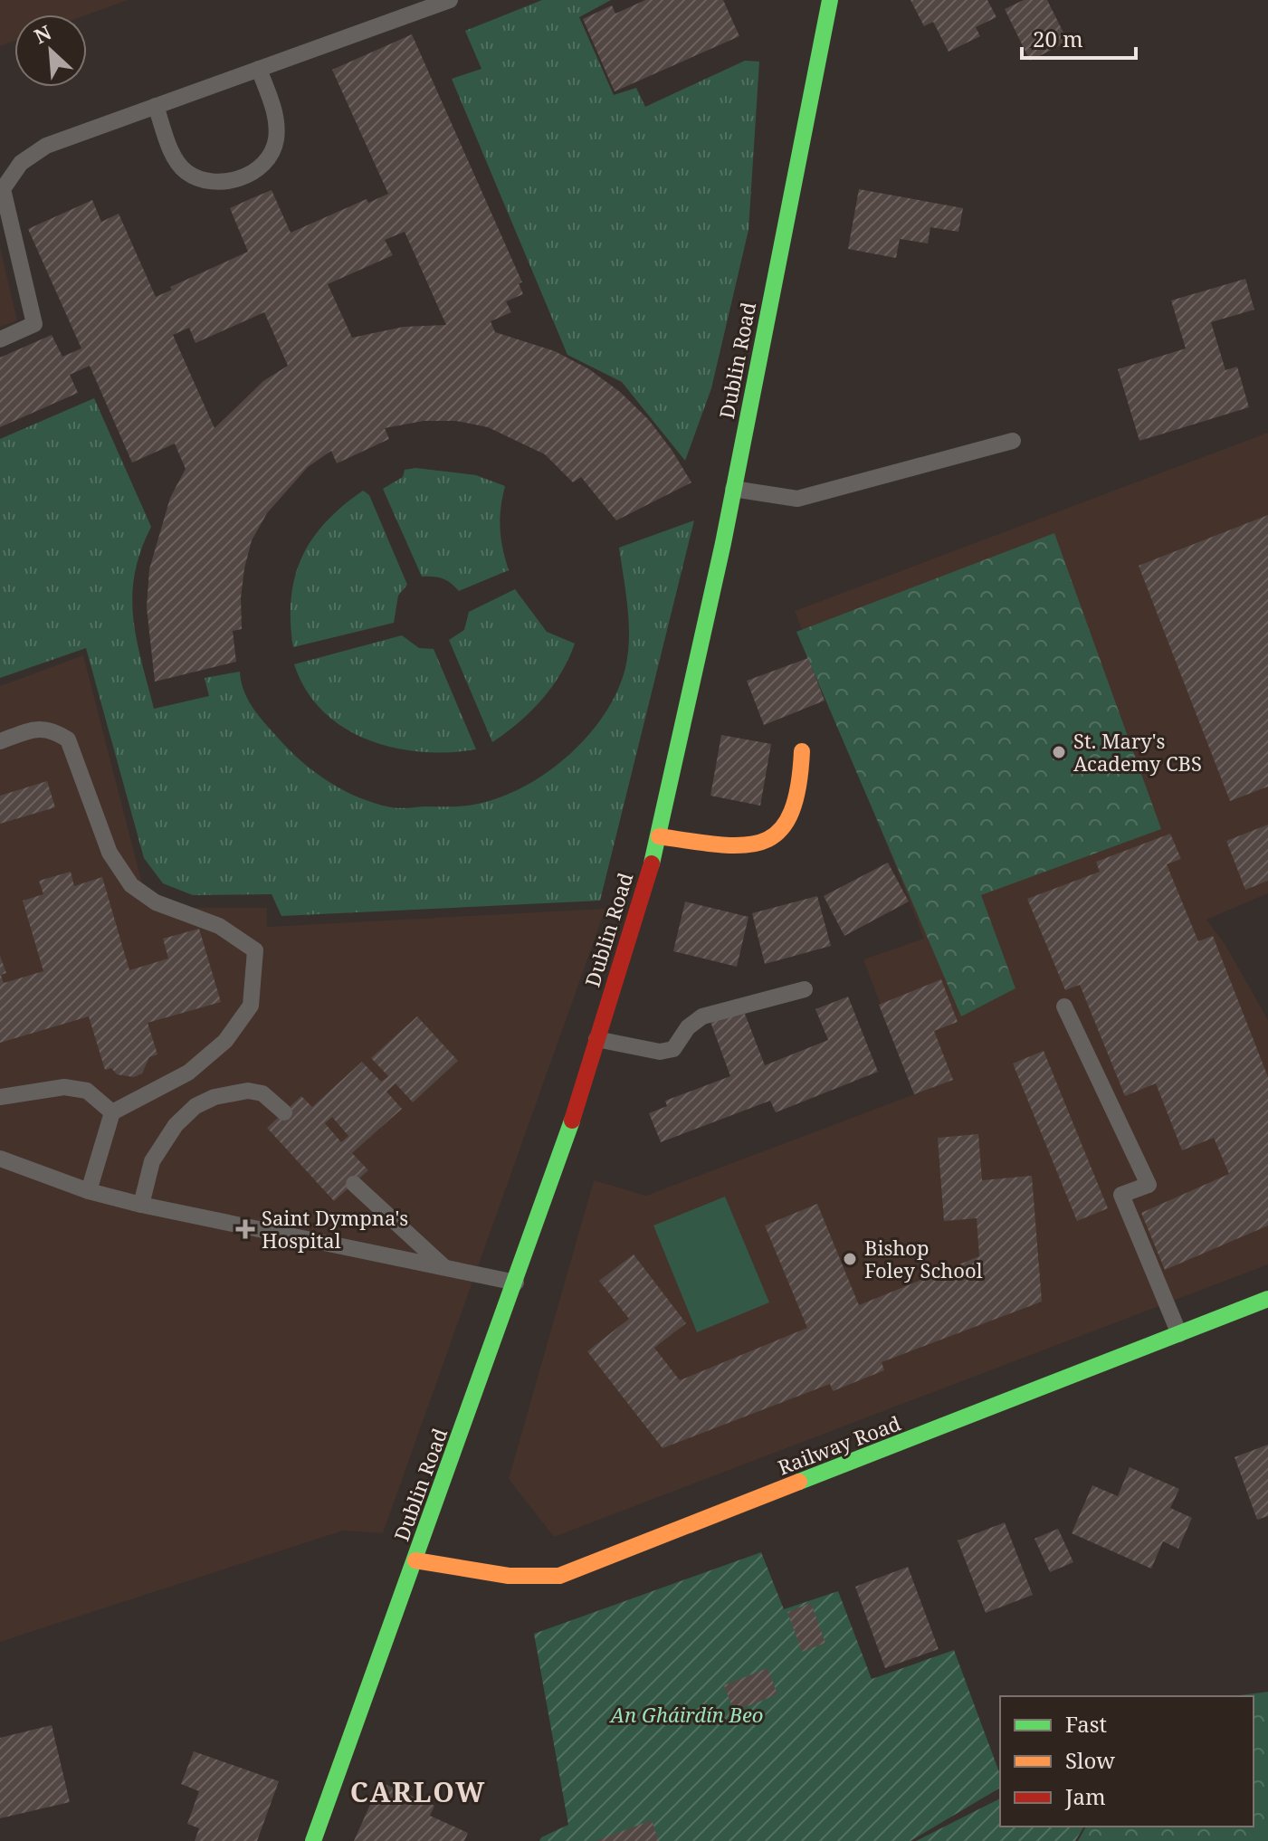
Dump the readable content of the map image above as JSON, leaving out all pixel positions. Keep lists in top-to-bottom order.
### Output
{
  "streets": {
    "main road": ["Dublin Road", "Railway Road"]
  },
  "crossings": [
    ["Dublin Road", "Railway Road"]
  ],
  "districts": ["CARLOW"],
  "parks": ["An Gháirdín Beo"],
  "places": {
    "other": ["St. Mary's Academy CBS", "Bishop Foley School"],
    "health": ["Saint Dympna's Hospital"]
  },
  "legend": ["Fast", "Slow", "Jam"],
  "scale_bar": "20 m",
  "north": "top left"
}
